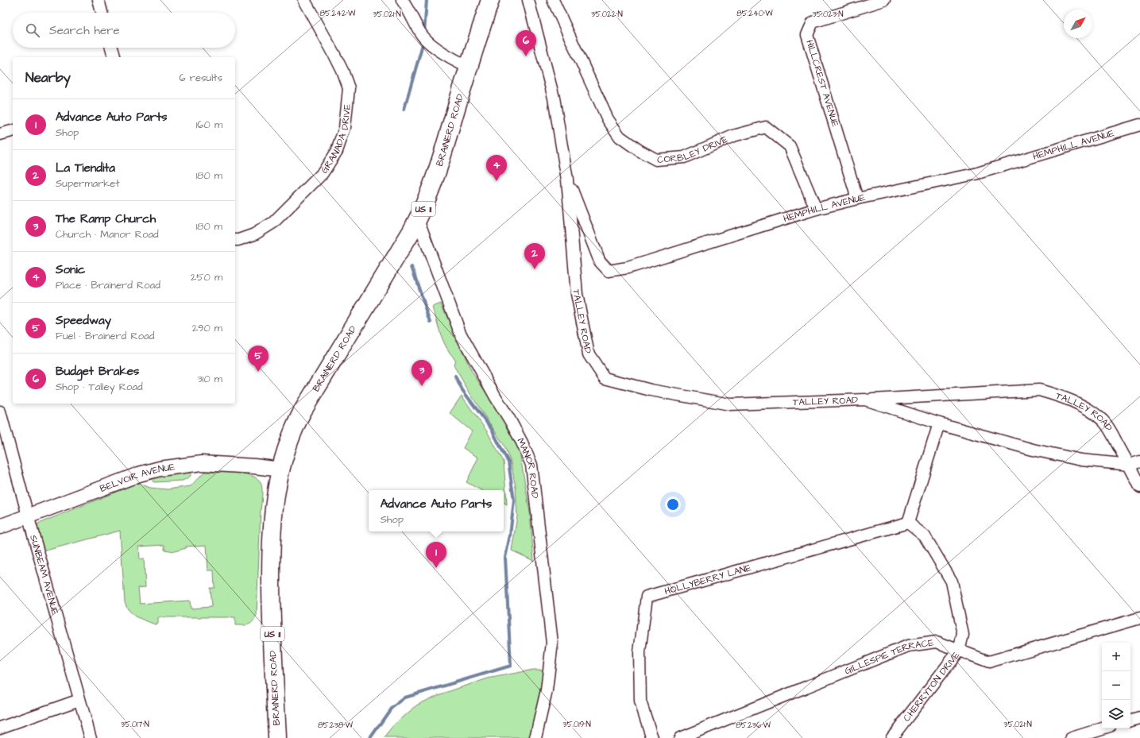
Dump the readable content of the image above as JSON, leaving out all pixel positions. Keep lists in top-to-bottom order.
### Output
{
  "streets": {
    "main road": ["BRAINERD ROAD", "US 11"],
    "street": [
      "HILLCREST AVENUE",
      "GRANADA DRIVE",
      "HEMPHILL AVENUE",
      "CORBLEY DRIVE",
      "TALLEY ROAD",
      "MANOR ROAD",
      "BELVOIR AVENUE",
      "SUNBEAM AVENUE",
      "HOLLYBERRY LANE",
      "GILLESPIE TERRACE",
      "CHERRYTON DRIVE"
    ]
  },
  "crossings": [
    ["HILLCREST AVENUE", "HEMPHILL AVENUE"],
    ["BRAINERD ROAD", "MANOR ROAD"],
    ["BRAINERD ROAD", "BELVOIR AVENUE"],
    ["HEMPHILL AVENUE", "CORBLEY DRIVE"],
    ["HEMPHILL AVENUE", "TALLEY ROAD"],
    ["BELVOIR AVENUE", "SUNBEAM AVENUE"],
    ["HOLLYBERRY LANE", "CHERRYTON DRIVE"],
    ["GILLESPIE TERRACE", "CHERRYTON DRIVE"]
  ],
  "north": "top right",
  "page": {
    "search": "Search here",
    "pins": [
      "6",
      "4",
      "2",
      "5",
      "3",
      "1"
    ],
    "heading": ["Nearby", "6 results"],
    "list": [
      {
        "mark": "1",
        "name": "Advance Auto Parts",
        "note": "Shop",
        "value": "160 m"
      },
      {
        "mark": "2",
        "name": "La Tiendita",
        "note": "Supermarket",
        "value": "180 m"
      },
      {
        "mark": "3",
        "name": "The Ramp Church",
        "note": "Church · Manor Road",
        "value": "180 m"
      },
      {
        "mark": "4",
        "name": "Sonic",
        "note": "Place · Brainerd Road",
        "value": "250 m"
      },
      {
        "mark": "5",
        "name": "Speedway",
        "note": "Fuel · Brainerd Road",
        "value": "290 m"
      },
      {
        "mark": "6",
        "name": "Budget Brakes",
        "note": "Shop · Talley Road",
        "value": "310 m"
      }
    ],
    "popup": ["Advance Auto Parts", "Shop"],
    "map_buttons": ["+", "−"]
  },
  "coordinates": [
    "85.242°W",
    "85.240°W",
    "35.022°N",
    "35.023°N",
    "35.021°N",
    "35.017°N",
    "35.019°N",
    "85.238°W",
    "85.236°W"
  ]
}
